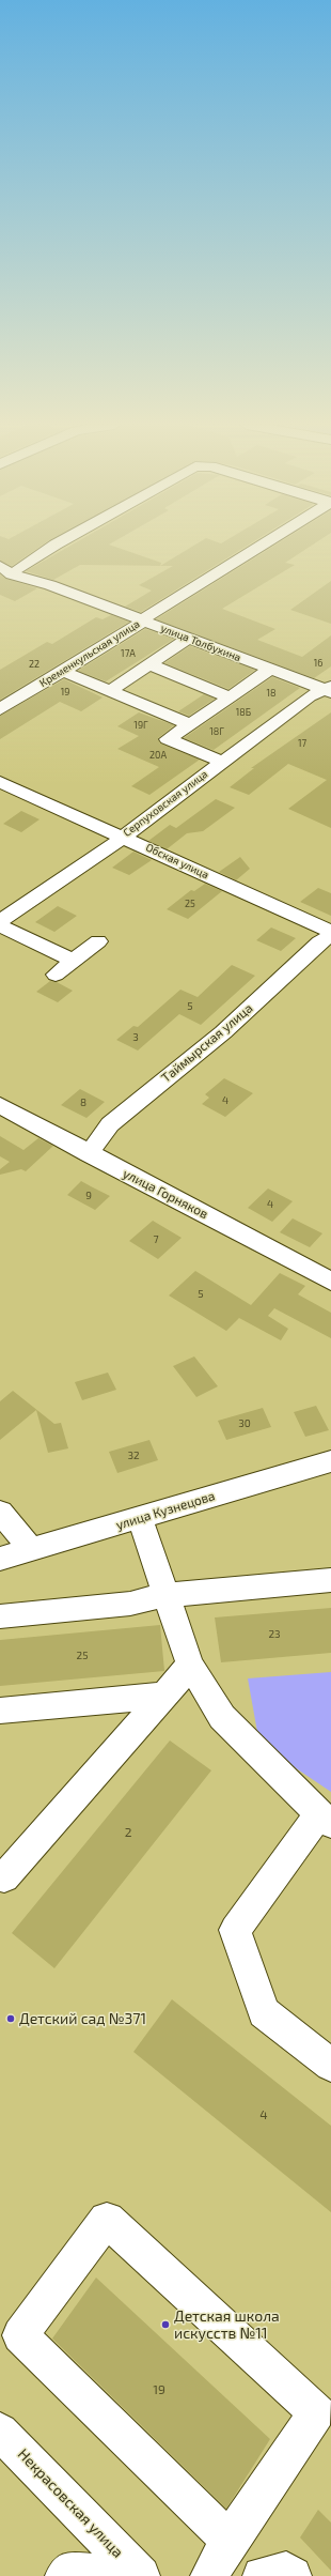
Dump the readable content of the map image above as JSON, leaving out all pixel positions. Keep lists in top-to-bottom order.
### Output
{
  "streets": {
    "street": [
      "улица Толбухина",
      "Кременкульская улица",
      "Серпуховская улица",
      "Обская улица",
      "Таймырская улица",
      "улица Горняков",
      "улица Кузнецова",
      "Некрасовская улица"
    ]
  },
  "crossings": [
    ["улица Толбухина", "Кременкульская улица"],
    ["улица Толбухина", "Серпуховская улица"],
    ["Серпуховская улица", "Обская улица"],
    ["Таймырская улица", "улица Горняков"]
  ],
  "places": ["Детский сад №371", "Детская школа искусств №11"],
  "house_numbers": [
    "17А",
    "16",
    "22",
    "19",
    "18",
    "18Б",
    "19Г",
    "18Г",
    "17",
    "20А",
    "25",
    "5",
    "3",
    "4",
    "8",
    "9",
    "4",
    "7",
    "5",
    "30",
    "32",
    "23",
    "25",
    "2",
    "4",
    "19"
  ]
}
